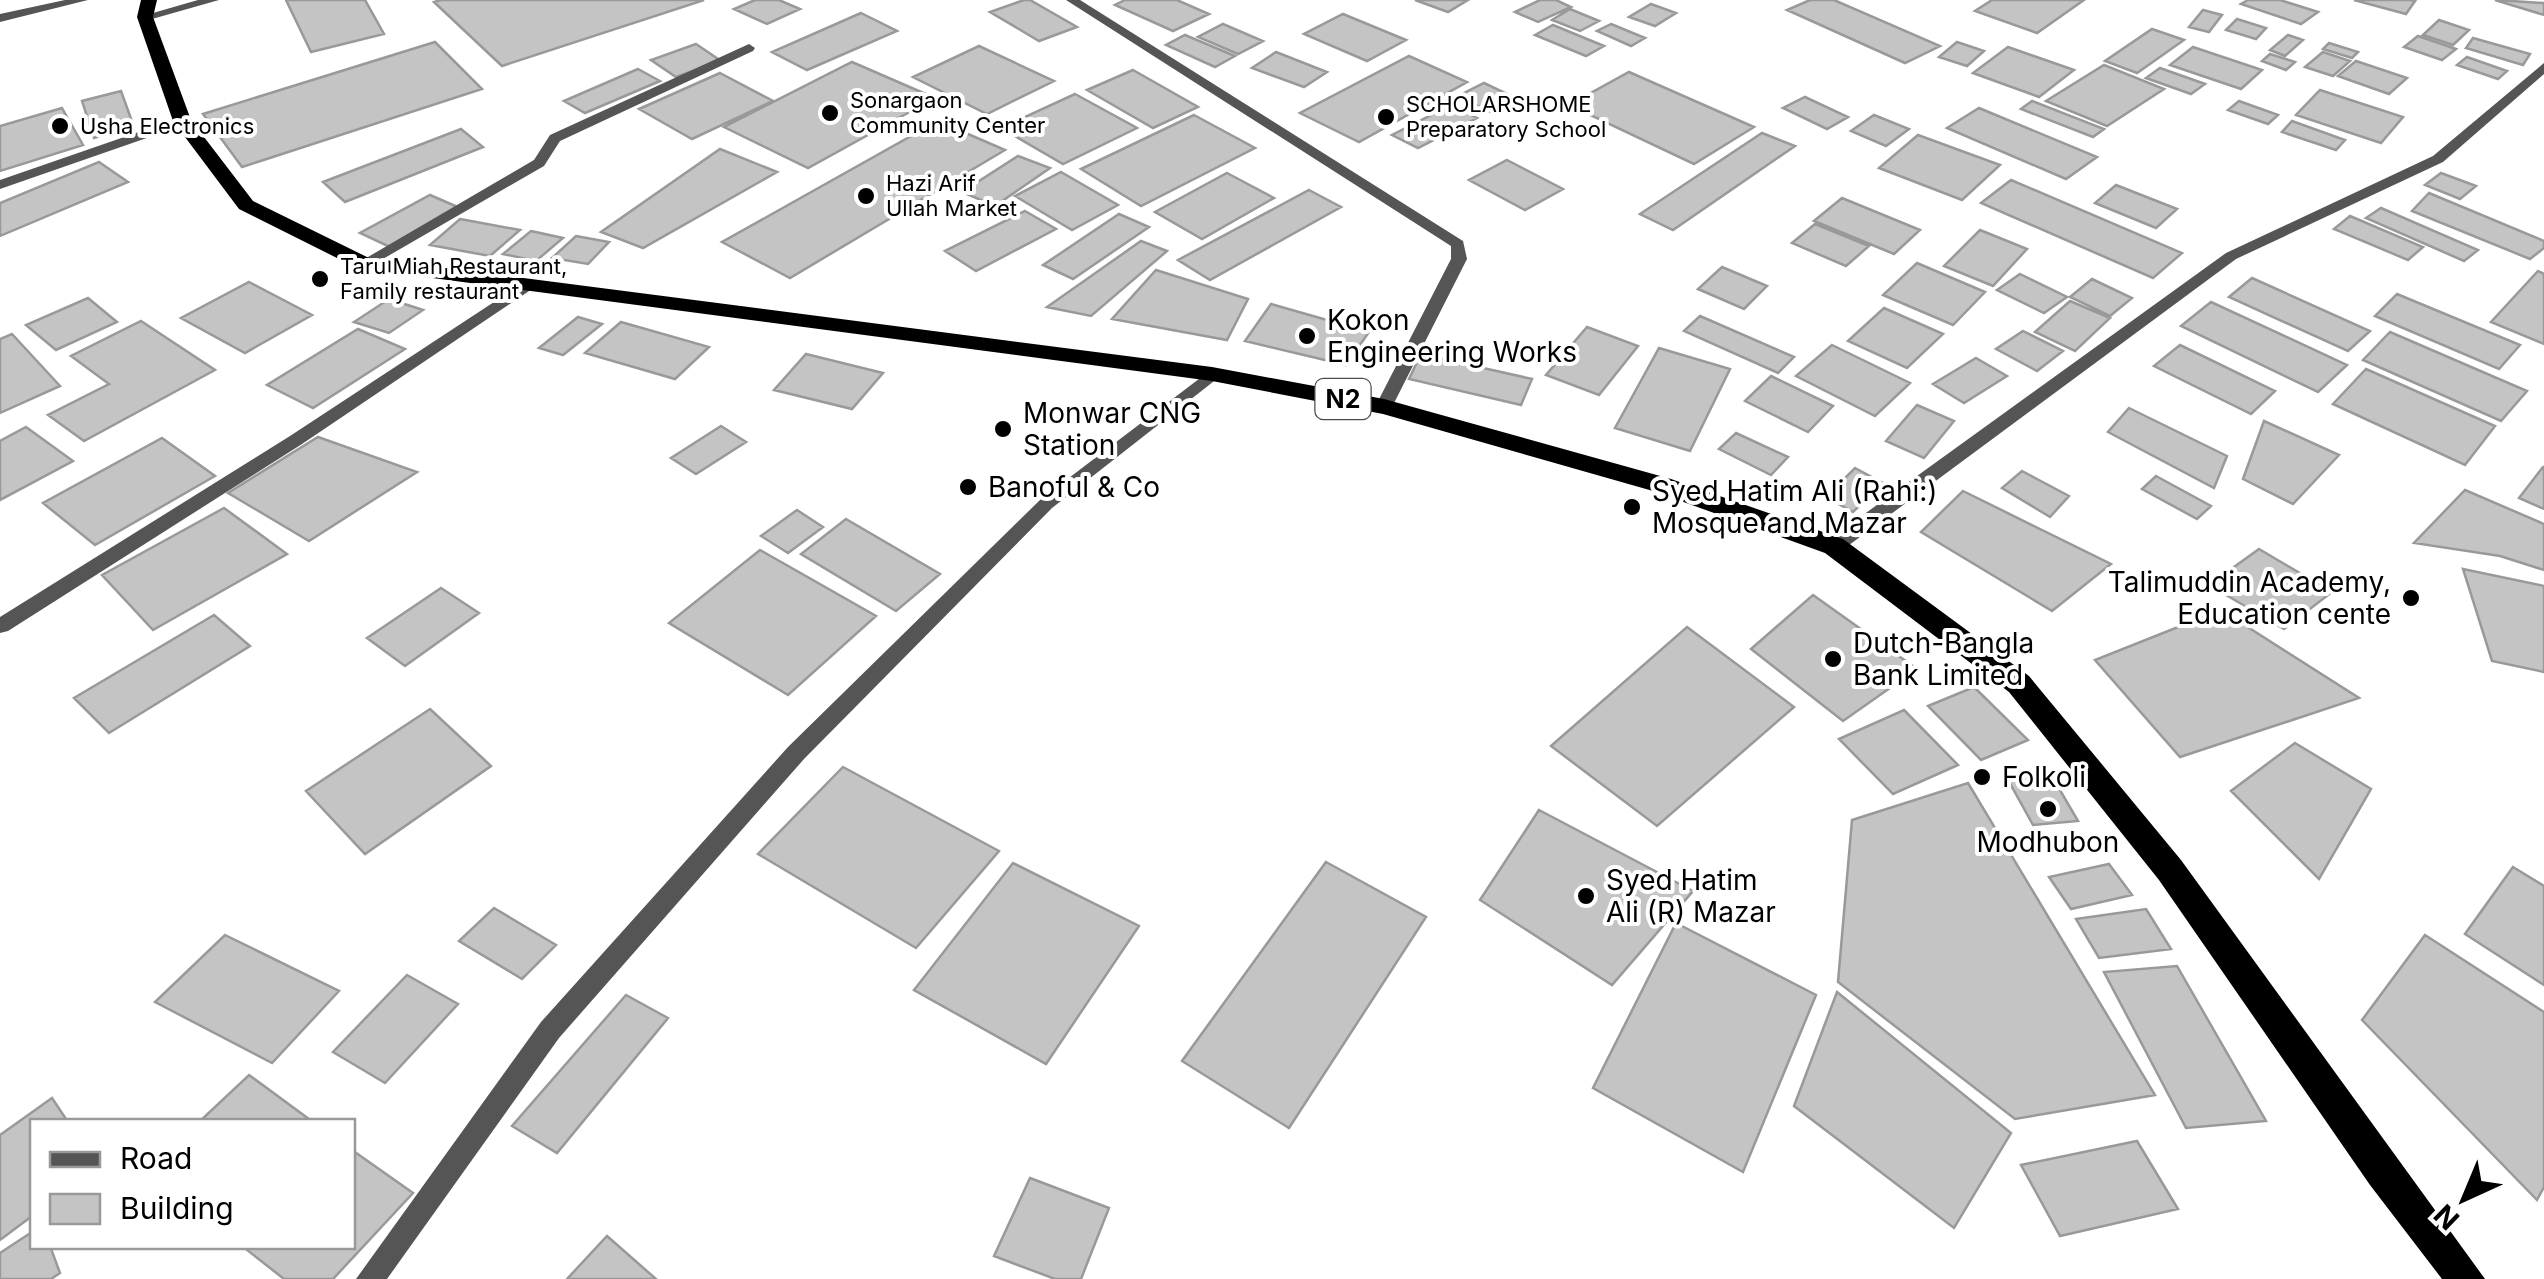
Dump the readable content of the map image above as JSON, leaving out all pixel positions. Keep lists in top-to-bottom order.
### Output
{
  "streets": {
    "highway": ["N2"]
  },
  "places": [
    "Sonargaon Community Center",
    "SCHOLARSHOME Preparatory School",
    "Usha Electronics",
    "Hazi Arif Ullah Market",
    "Taru Miah Restaurant, Family restaurant",
    "Kokon Engineering Works",
    "Monwar CNG Station",
    "Banoful & Co",
    "Syed Hatim Ali (Rahi:) Mosque and Mazar",
    "Talimuddin Academy, Education cente",
    "Dutch-Bangla Bank Limited",
    "Folkoli",
    "Modhubon",
    "Syed Hatim Ali (R) Mazar"
  ],
  "legend": ["Road", "Building"],
  "north": "bottom left"
}
